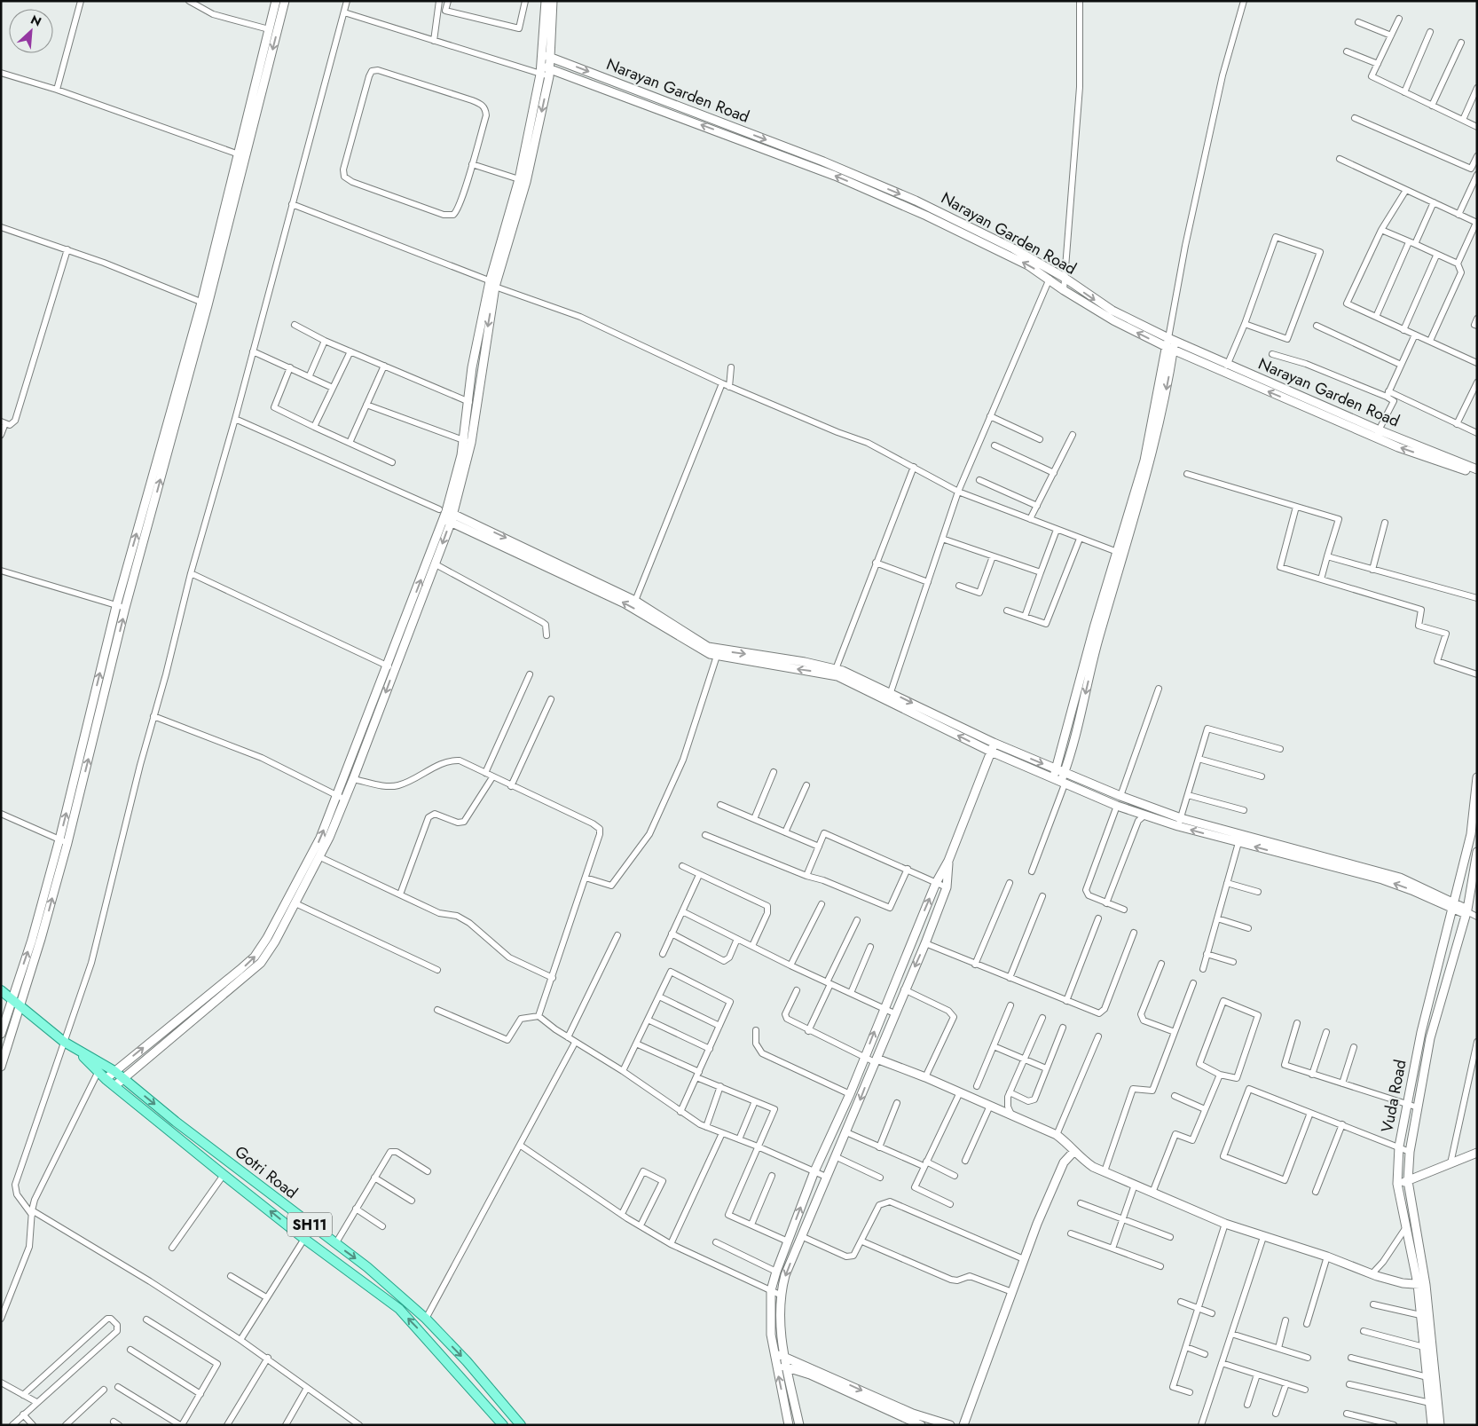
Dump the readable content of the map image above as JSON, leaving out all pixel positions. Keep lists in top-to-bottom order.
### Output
{
  "streets": {
    "main road": ["Gotri Road", "SH11"],
    "street": ["Narayan Garden Road", "Vuda Road"]
  },
  "crossings": [
    ["Gotri Road", "SH11"]
  ],
  "north": "top right"
}
